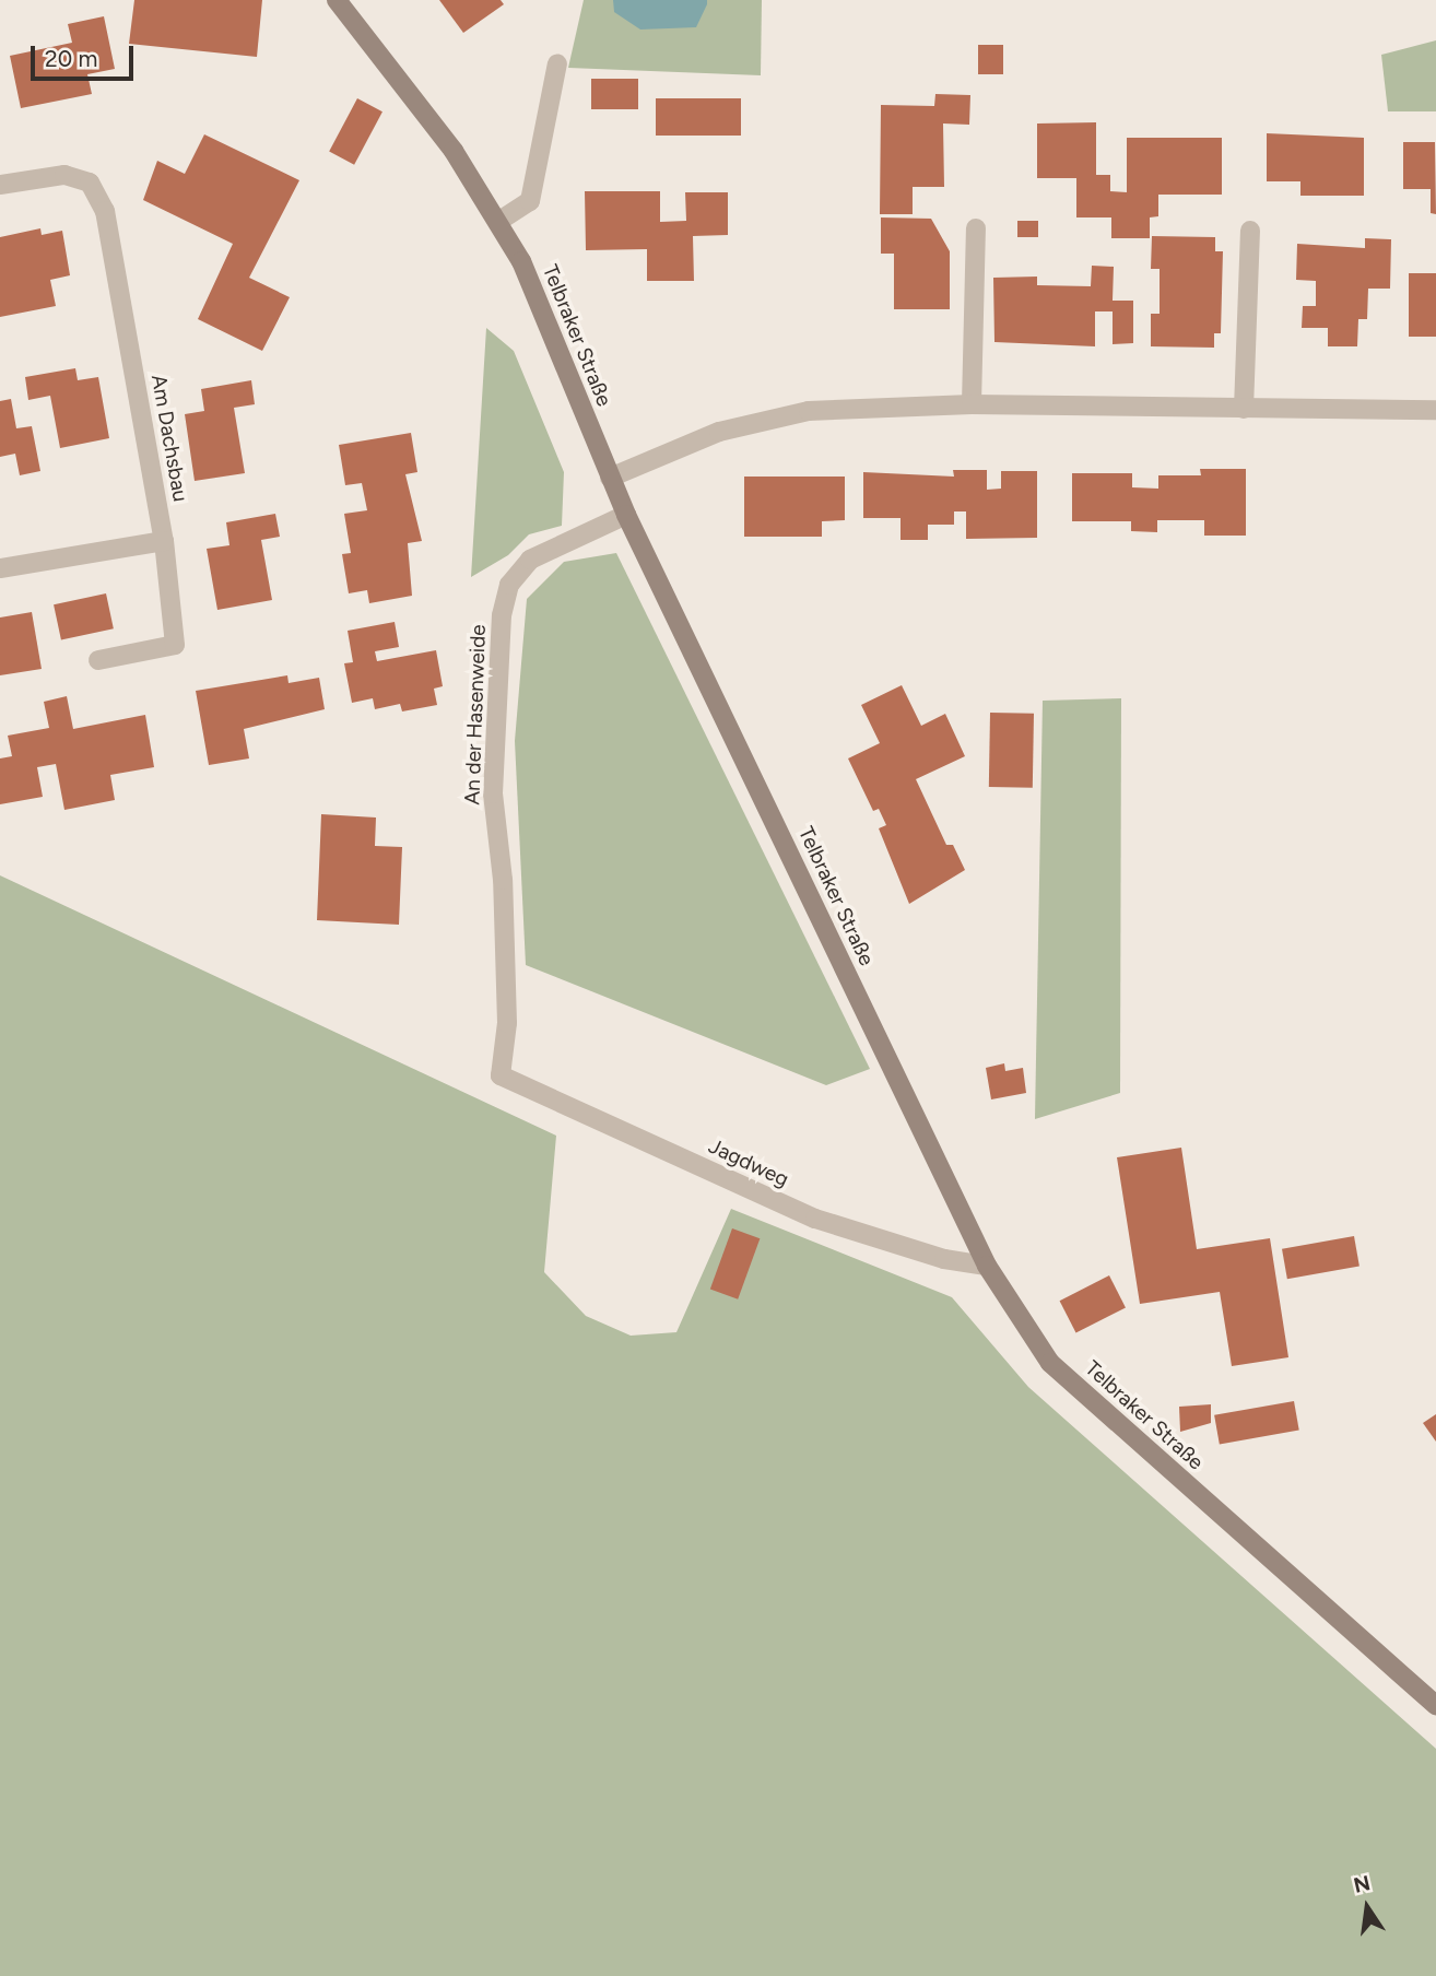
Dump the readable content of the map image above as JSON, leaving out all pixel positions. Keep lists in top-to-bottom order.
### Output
{
  "streets": {
    "street": [
      "Telbraker Straße",
      "Am Dachsbau",
      "An der Hasenweide",
      "Jagdweg"
    ]
  },
  "crossings": [
    ["Telbraker Straße", "An der Hasenweide"],
    ["Telbraker Straße", "Jagdweg"],
    ["An der Hasenweide", "Jagdweg"]
  ],
  "scale_bar": "20 m",
  "north": "top"
}
